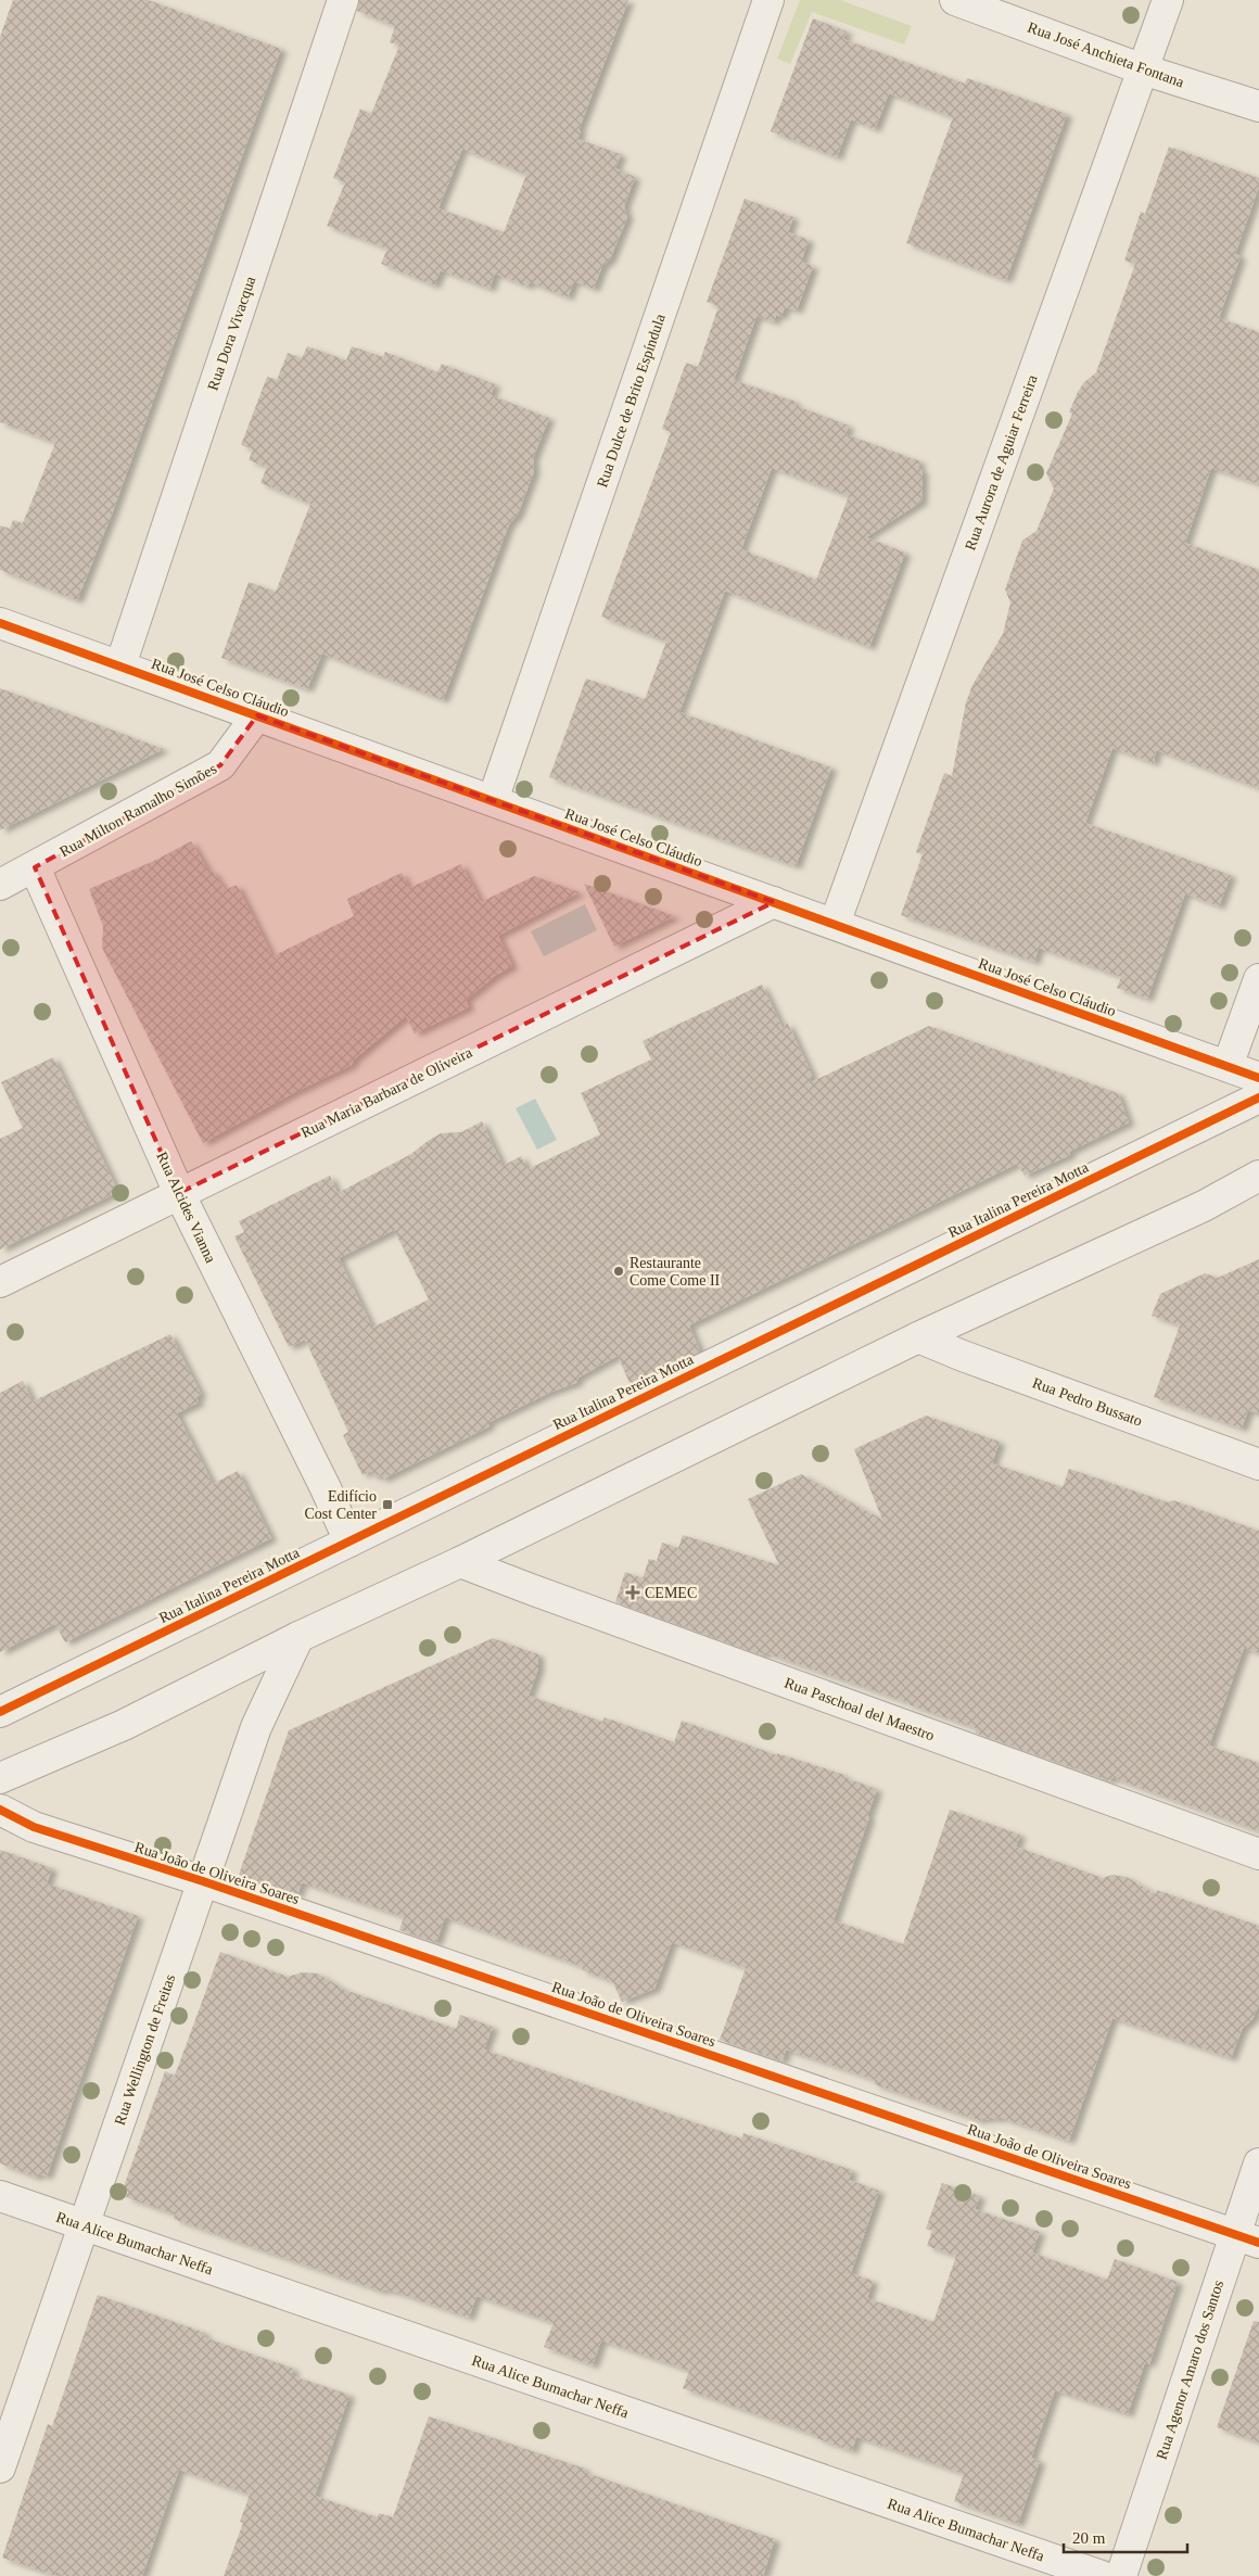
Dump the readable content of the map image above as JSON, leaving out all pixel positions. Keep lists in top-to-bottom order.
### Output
{
  "streets": {
    "street": [
      "Rua José Anchieta Fontana",
      "Rua Dora Vivacqua",
      "Rua Dulce de Brito Espíndula",
      "Rua Aurora de Aguiar Ferreira",
      "Rua José Celso Cláudio",
      "Rua Milton Ramalho Simões",
      "Rua Maria Barbara de Oliveira",
      "Rua Italina Pereira Motta",
      "Rua Alcides Vianna",
      "Rua Pedro Bussato",
      "Rua Paschoal del Maestro",
      "Rua João de Oliveira Soares",
      "Rua Wellington de Freitas",
      "Rua Alice Bumachar Neffa",
      "Rua Agenor Amaro dos Santos"
    ]
  },
  "crossings": [
    ["Rua José Anchieta Fontana", "Rua Aurora de Aguiar Ferreira"],
    ["Rua Dora Vivacqua", "Rua José Celso Cláudio"],
    ["Rua Dulce de Brito Espíndula", "Rua José Celso Cláudio"],
    ["Rua Aurora de Aguiar Ferreira", "Rua José Celso Cláudio"],
    ["Rua José Celso Cláudio", "Rua Milton Ramalho Simões"],
    ["Rua José Celso Cláudio", "Rua Maria Barbara de Oliveira"],
    ["Rua Milton Ramalho Simões", "Rua Alcides Vianna"],
    ["Rua Maria Barbara de Oliveira", "Rua Alcides Vianna"],
    ["Rua Italina Pereira Motta", "Rua Alcides Vianna"],
    ["Rua João de Oliveira Soares", "Rua Wellington de Freitas"],
    ["Rua João de Oliveira Soares", "Rua Agenor Amaro dos Santos"],
    ["Rua Wellington de Freitas", "Rua Alice Bumachar Neffa"]
  ],
  "places": {
    "other": ["Restaurante Come Come II"],
    "transit": ["Edifício Cost Center"],
    "health": ["CEMEC"]
  },
  "scale_bar": "20 m"
}
